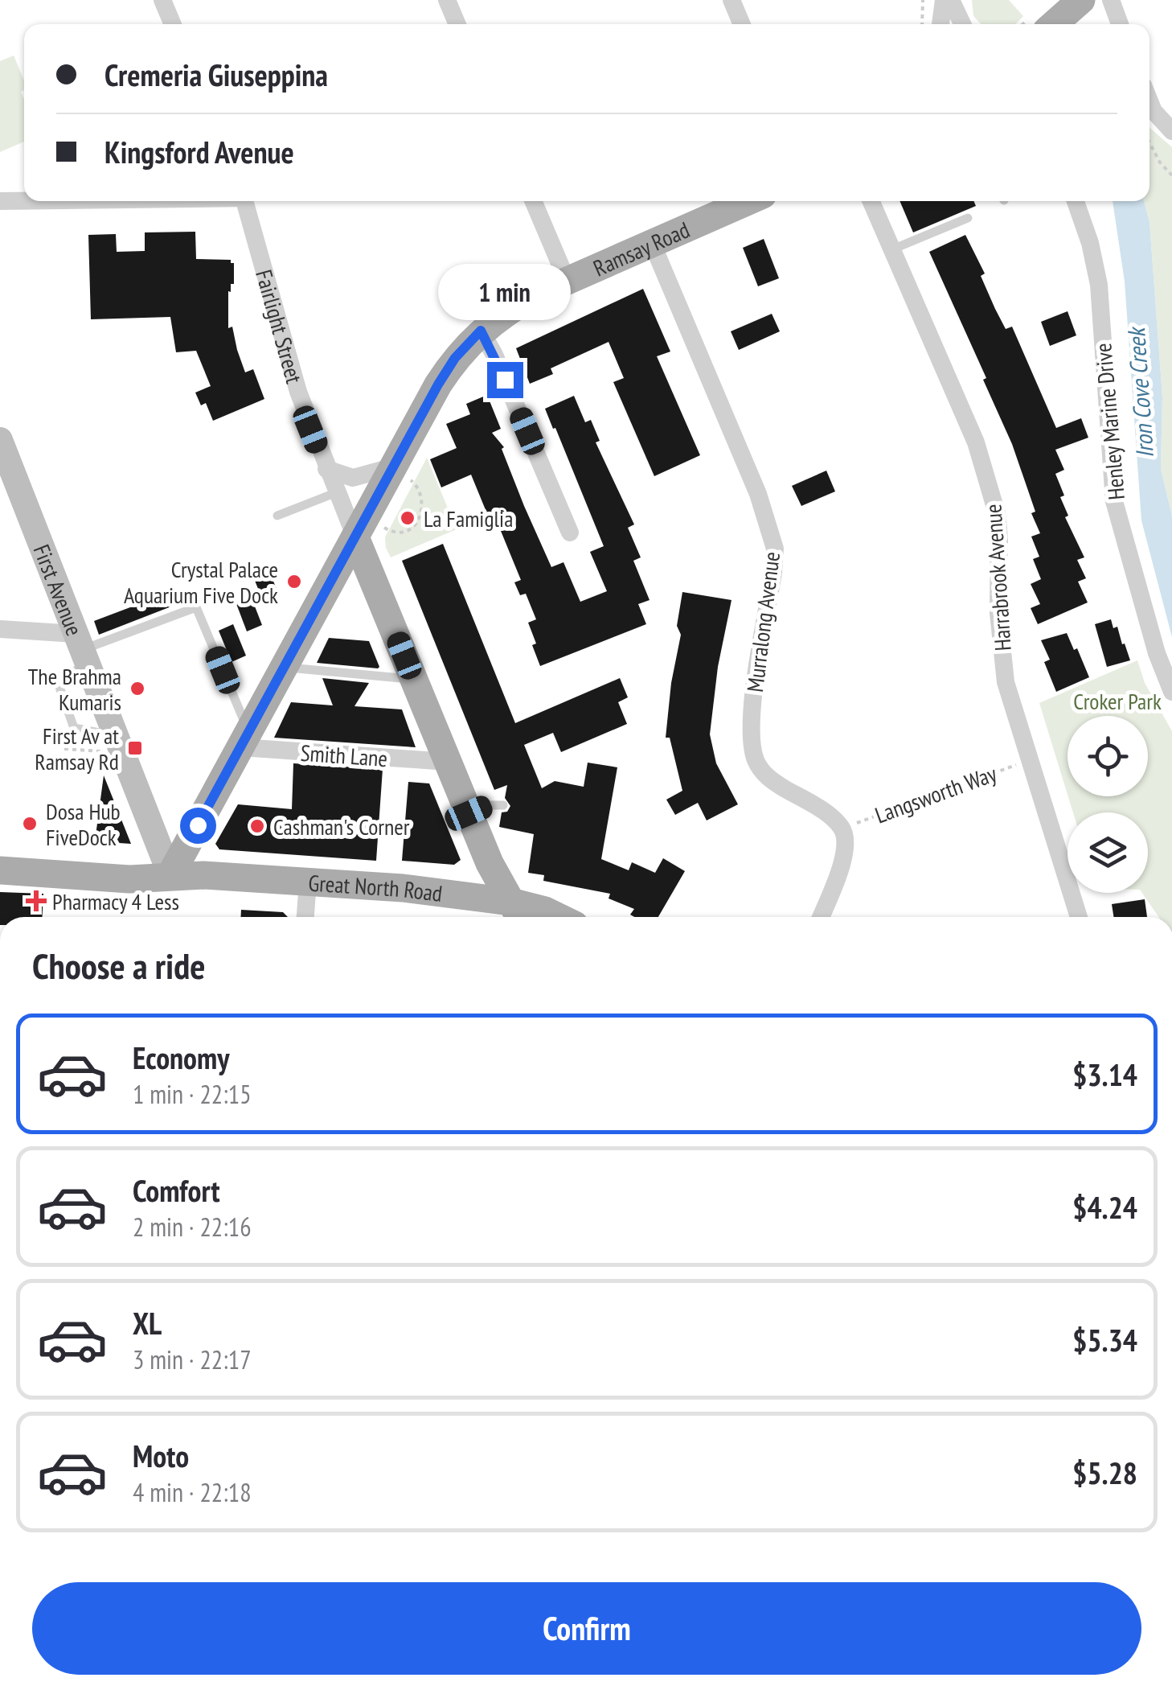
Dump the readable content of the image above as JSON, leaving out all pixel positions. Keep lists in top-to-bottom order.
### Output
{
  "streets": {
    "main road": ["Ramsay Road", "Fairlight Street", "Great North Road"],
    "street": [
      "Henley Marine Drive",
      "Harrabrook Avenue",
      "First Avenue",
      "Murralong Avenue",
      "Smith Lane"
    ],
    "path": ["Langsworth Way"]
  },
  "crossings": [
    ["Ramsay Road", "Fairlight Street"],
    ["Ramsay Road", "First Avenue"],
    ["Ramsay Road", "Murralong Avenue"],
    ["Ramsay Road", "Smith Lane"],
    ["Ramsay Road", "Great North Road"],
    ["Fairlight Street", "Smith Lane"],
    ["Fairlight Street", "Great North Road"],
    ["Harrabrook Avenue", "Langsworth Way"],
    ["First Avenue", "Great North Road"],
    ["Murralong Avenue", "Langsworth Way"]
  ],
  "water": ["Iron Cove Creek"],
  "parks": ["Croker Park"],
  "places": {
    "other": [
      "La Famiglia",
      "Crystal Palace Aquarium Five Dock",
      "The Brahma Kumaris",
      "Dosa Hub FiveDock",
      "Cashman's Corner"
    ],
    "transit": ["First Av at Ramsay Rd"],
    "health": ["Pharmacy 4 Less"]
  },
  "page": {
    "banner": ["Cremeria Giuseppina", "Kingsford Avenue"],
    "bubble": "1 min",
    "heading": "Choose a ride",
    "list": [
      {
        "name": "Economy",
        "note": "1 min · 22:15",
        "value": "$3.14"
      },
      {
        "name": "Comfort",
        "note": "2 min · 22:16",
        "value": "$4.24"
      },
      {
        "name": "XL",
        "note": "3 min · 22:17",
        "value": "$5.34"
      },
      {
        "name": "Moto",
        "note": "4 min · 22:18",
        "value": "$5.28"
      }
    ],
    "buttons": "Confirm"
  }
}
